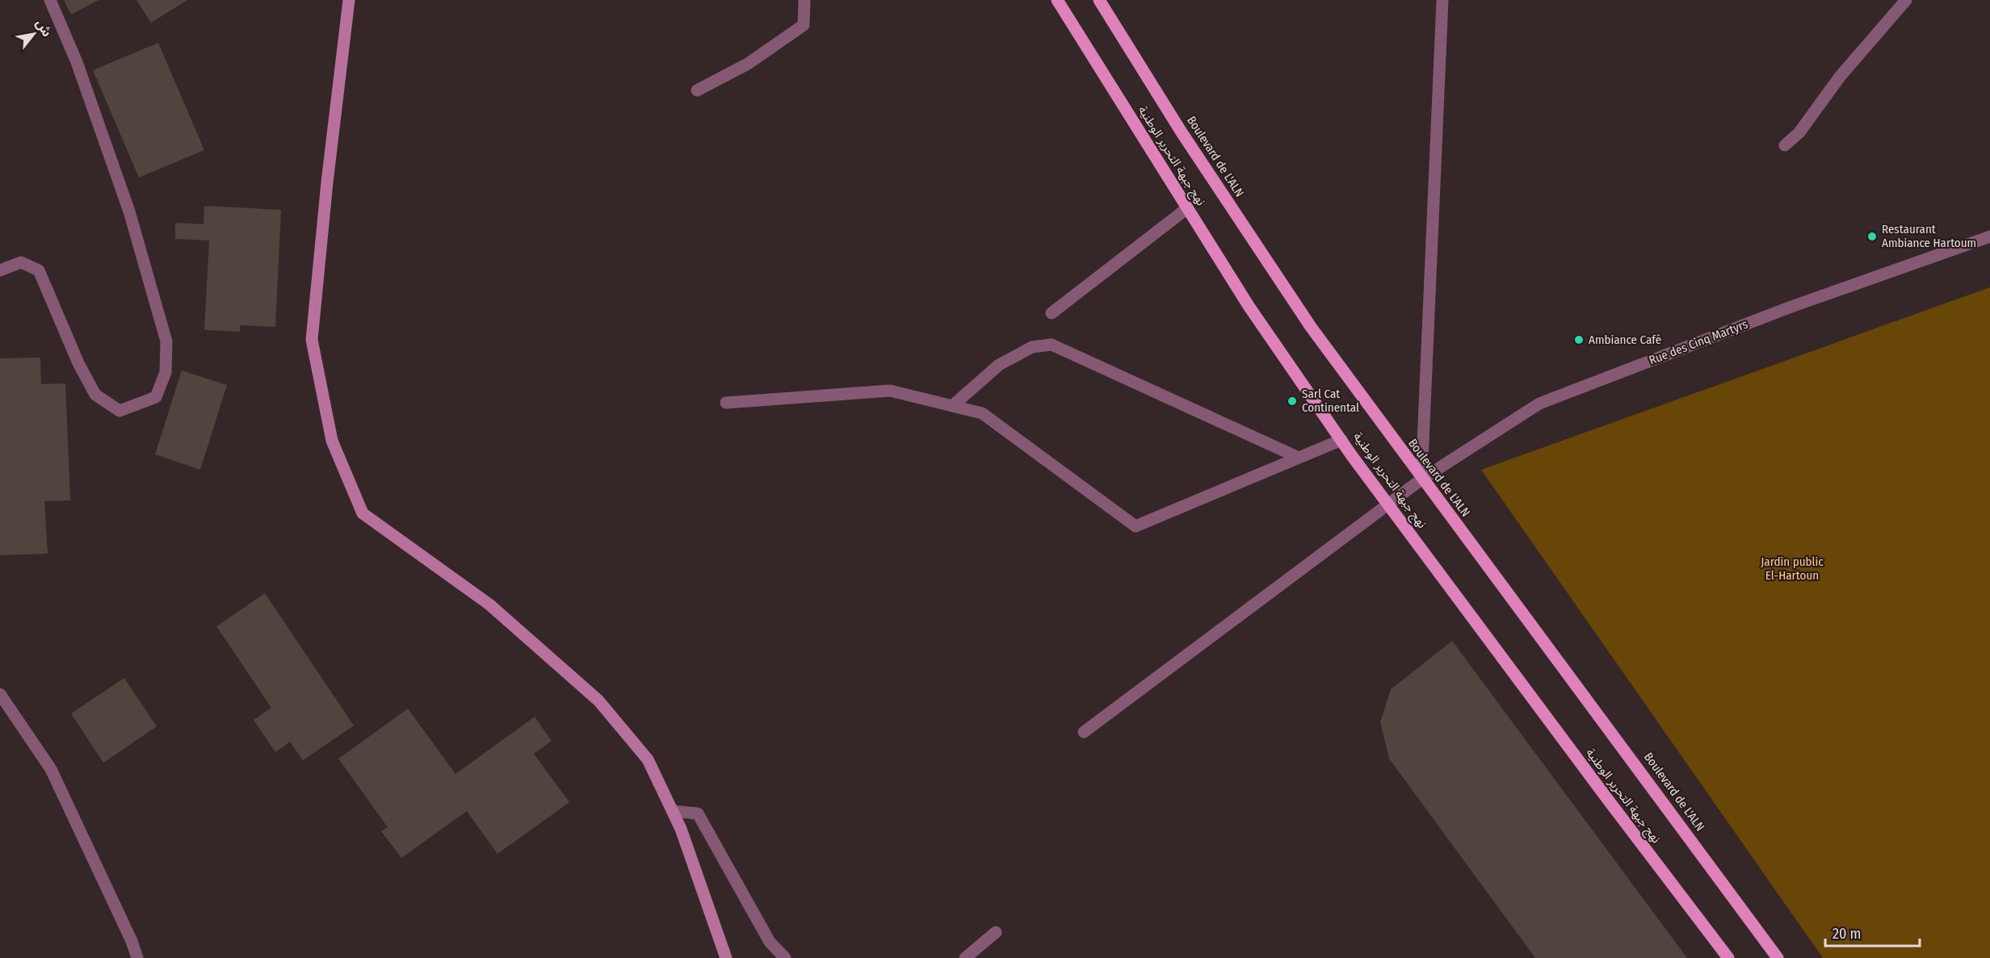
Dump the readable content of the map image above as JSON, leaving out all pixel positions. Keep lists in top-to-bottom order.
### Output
{
  "streets": {
    "main road": ["نهج جبهة التحرير الوطنية", "Boulevard de L'ALN"],
    "street": ["Rue des Cinq Martyrs"]
  },
  "crossings": [
    ["نهج جبهة التحرير الوطنية", "Rue des Cinq Martyrs"],
    ["Boulevard de L'ALN", "Rue des Cinq Martyrs"]
  ],
  "parks": ["Jardin public El-Hartoun"],
  "places": ["Restaurant Ambiance Hartoum", "Ambiance Café", "Sarl Cat Continental"],
  "scale_bar": "20 m",
  "north": "top right"
}
